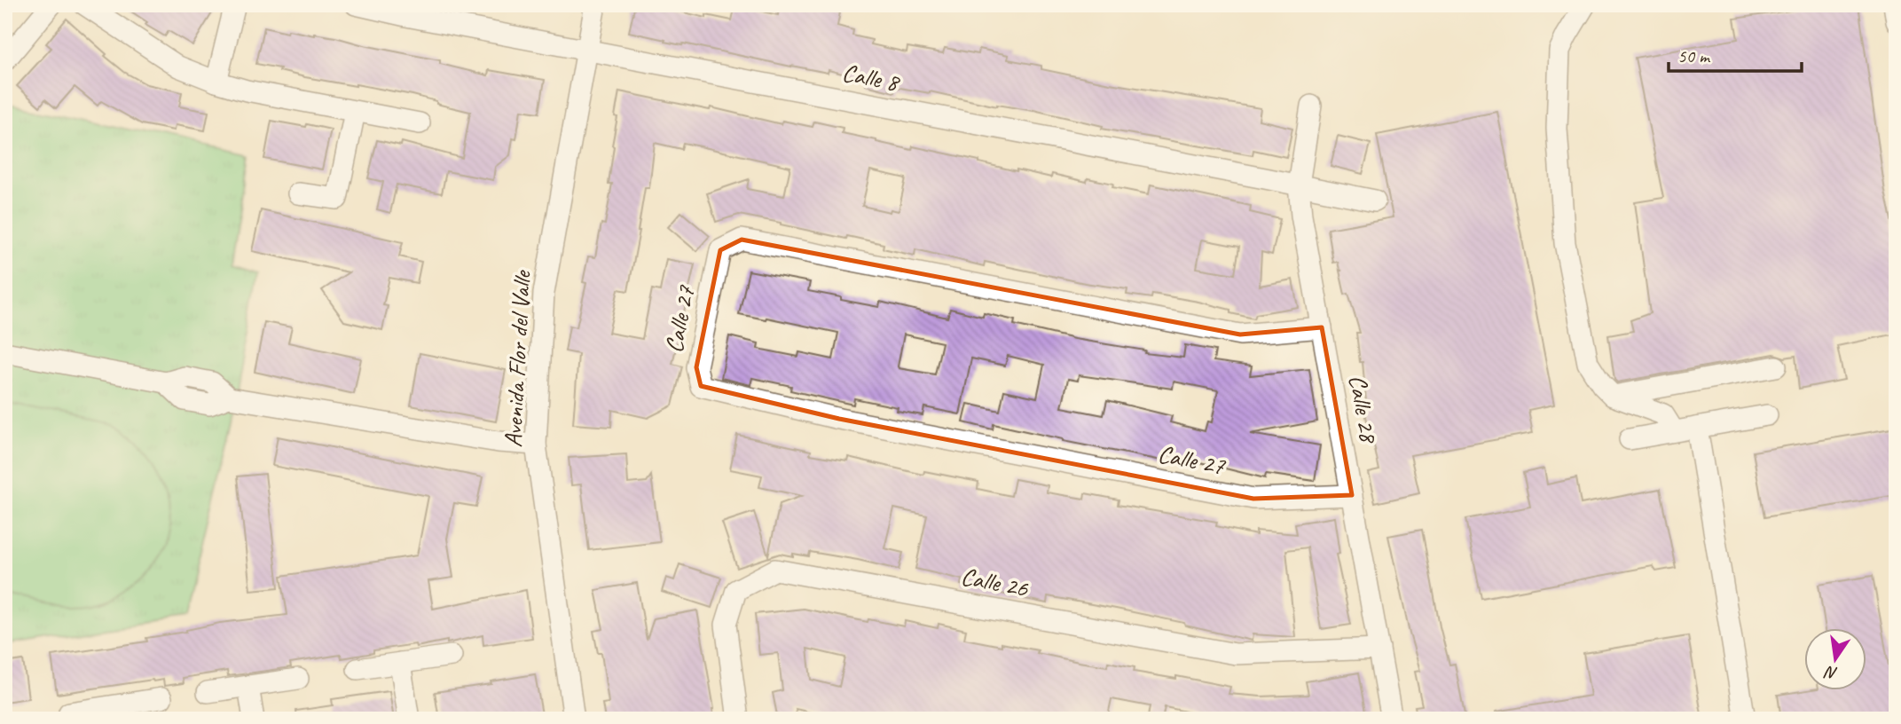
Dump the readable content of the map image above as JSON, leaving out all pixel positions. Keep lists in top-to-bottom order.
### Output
{
  "streets": {
    "street": [
      "Calle 8",
      "Calle 27",
      "Avenida Flor del Valle",
      "Calle 28",
      "Calle 26"
    ]
  },
  "crossings": [
    ["Calle 8", "Avenida Flor del Valle"],
    ["Calle 8", "Calle 28"],
    ["Calle 27", "Calle 28"],
    ["Calle 28", "Calle 26"]
  ],
  "scale_bar": "50 m",
  "north": "bottom"
}
